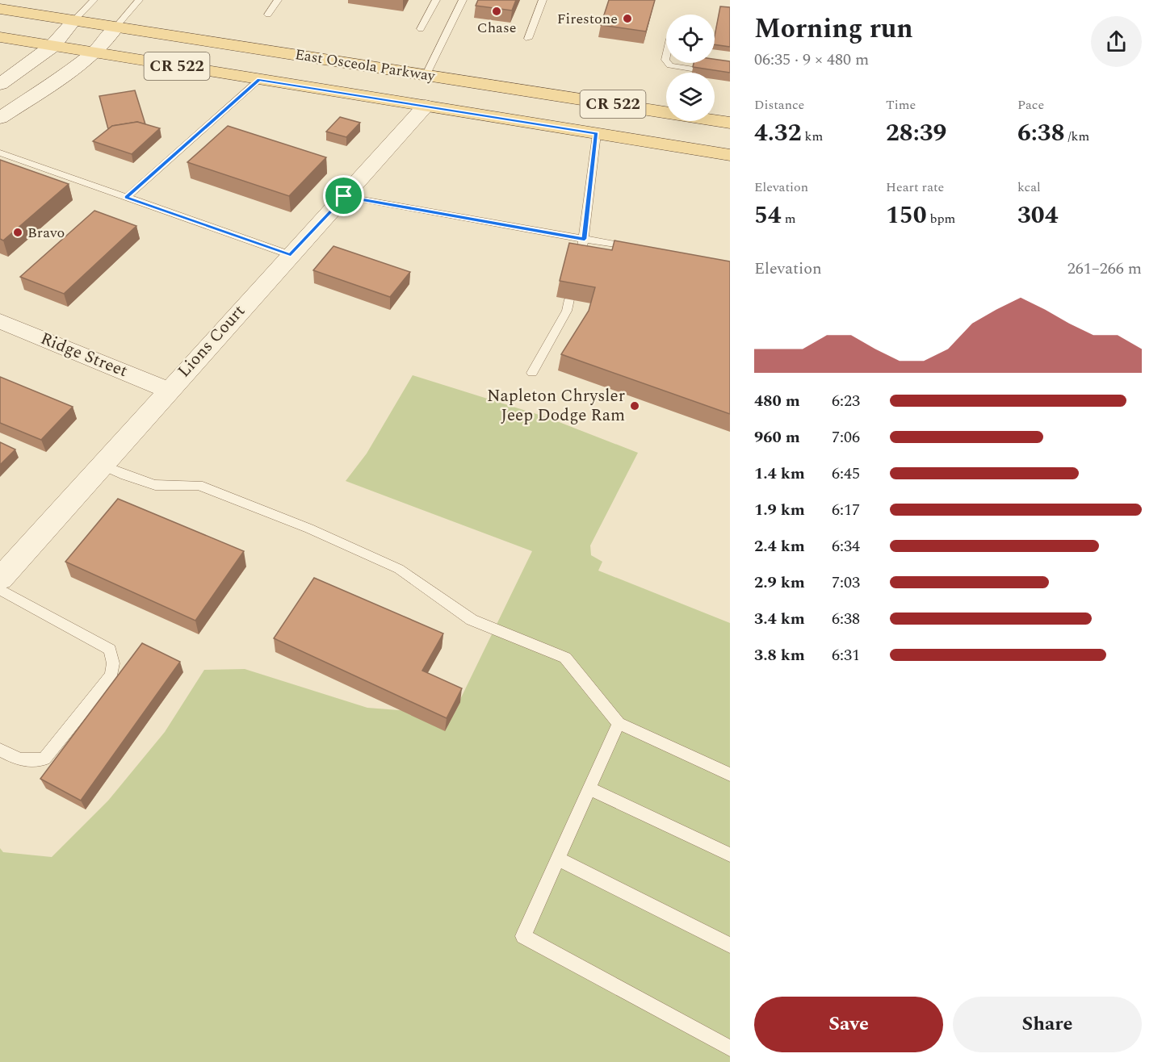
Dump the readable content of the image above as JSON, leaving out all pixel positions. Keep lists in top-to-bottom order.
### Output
{
  "streets": {
    "main road": ["East Osceola Parkway", "CR 522"],
    "street": ["Lions Court", "Ridge Street"]
  },
  "crossings": [
    ["East Osceola Parkway", "Lions Court"],
    ["Lions Court", "Ridge Street"]
  ],
  "places": [
    "Chase",
    "Firestone",
    "Bravo",
    "Napleton Chrysler Jeep Dodge Ram"
  ],
  "page": {
    "heading": ["Morning run", "06:35 · 9 × 480 m"],
    "stats": [
      ["Distance", "4.32 km"],
      ["Time", "28:39"],
      ["Pace", "6:38 /km"],
      ["Elevation", "54 m"],
      ["Heart rate", "150 bpm"],
      ["kcal", "304"]
    ],
    "chart": ["Elevation", "261–266 m"],
    "list": [
      {
        "name": "480 m",
        "note": "6:23"
      },
      {
        "name": "960 m",
        "note": "7:06"
      },
      {
        "name": "1.4 km",
        "note": "6:45"
      },
      {
        "name": "1.9 km",
        "note": "6:17"
      },
      {
        "name": "2.4 km",
        "note": "6:34"
      },
      {
        "name": "2.9 km",
        "note": "7:03"
      },
      {
        "name": "3.4 km",
        "note": "6:38"
      },
      {
        "name": "3.8 km",
        "note": "6:31"
      }
    ],
    "buttons": ["Save", "Share"]
  }
}
